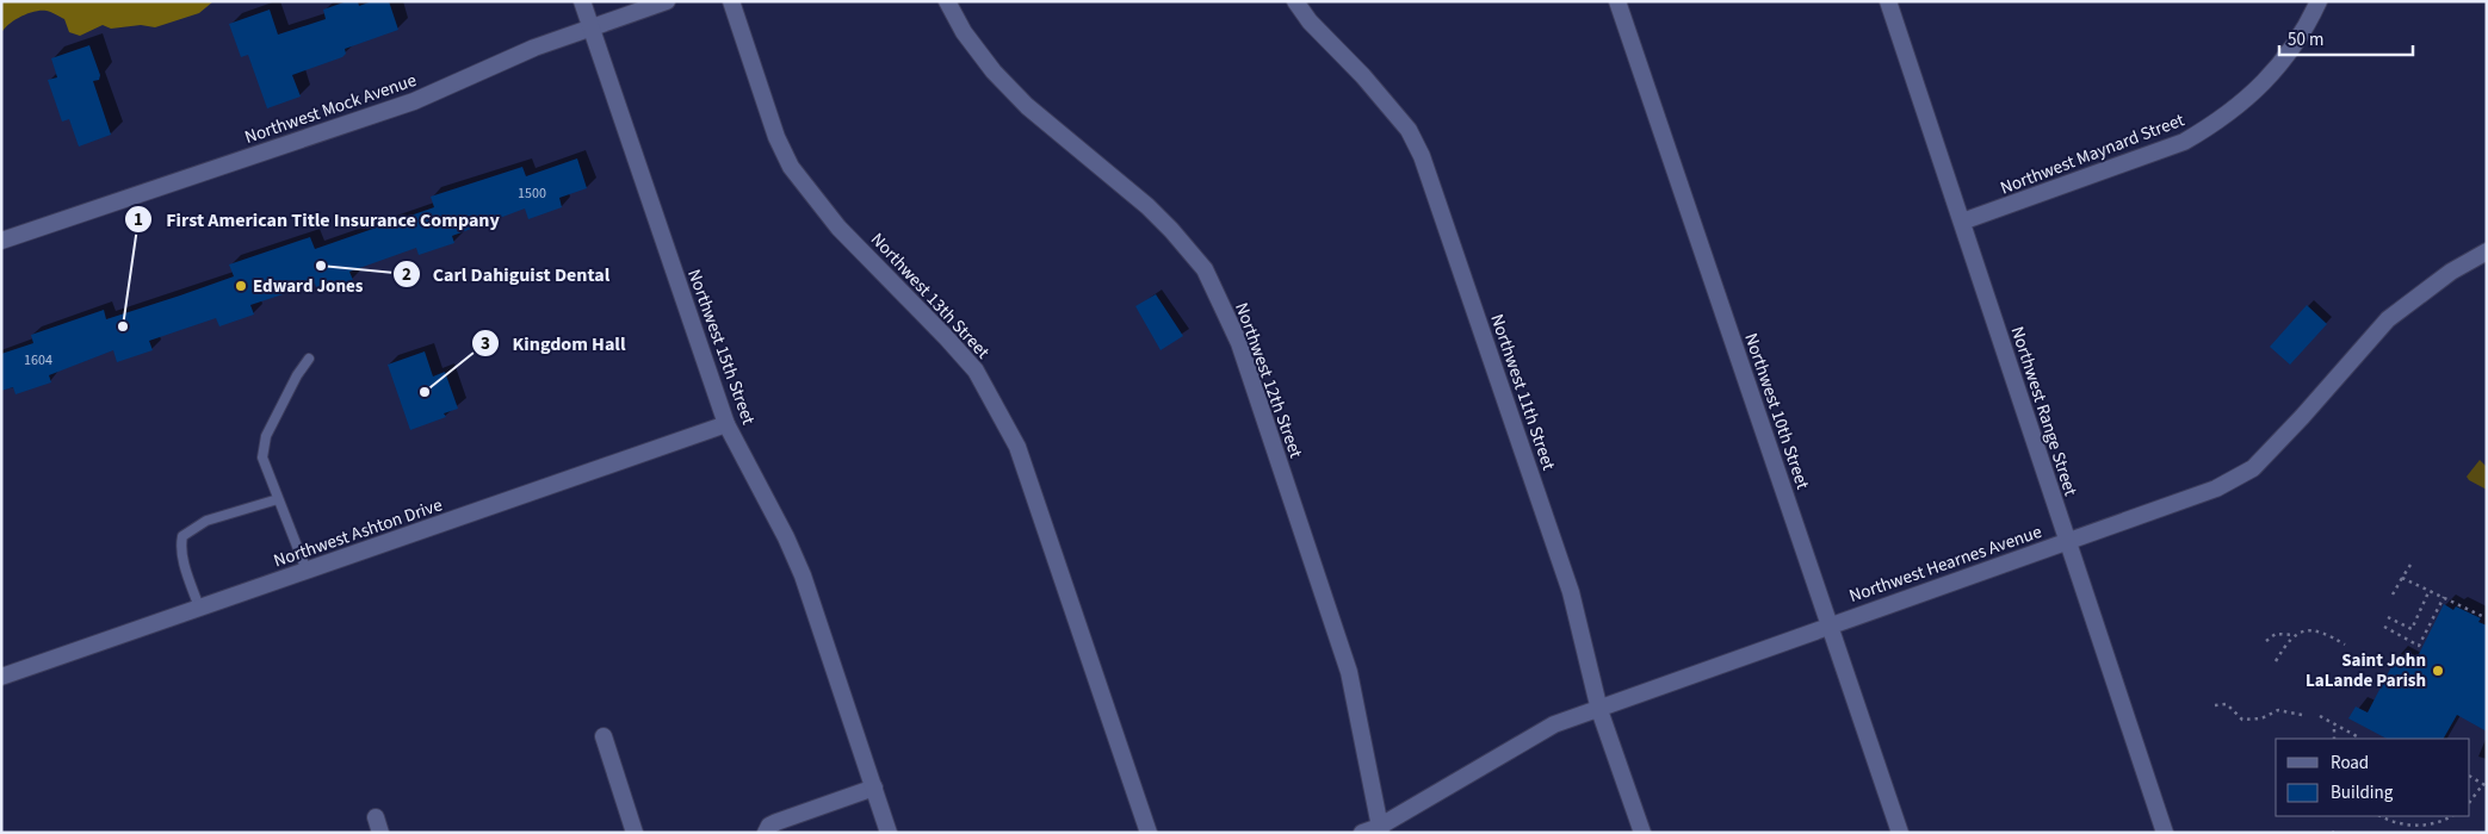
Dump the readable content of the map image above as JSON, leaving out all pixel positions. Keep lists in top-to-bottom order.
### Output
{
  "streets": {
    "street": [
      "Northwest Mock Avenue",
      "Northwest Maynard Street",
      "Northwest 13th Street",
      "Northwest 15th Street",
      "Northwest 12th Street",
      "Northwest 11th Street",
      "Northwest 10th Street",
      "Northwest Range Street",
      "Northwest Ashton Drive",
      "Northwest Hearnes Avenue"
    ]
  },
  "crossings": [
    ["Northwest Mock Avenue", "Northwest 15th Street"],
    ["Northwest Maynard Street", "Northwest Range Street"],
    ["Northwest 15th Street", "Northwest Ashton Drive"],
    ["Northwest 12th Street", "Northwest Hearnes Avenue"],
    ["Northwest 11th Street", "Northwest Hearnes Avenue"],
    ["Northwest 10th Street", "Northwest Hearnes Avenue"],
    ["Northwest Range Street", "Northwest Hearnes Avenue"]
  ],
  "places": [
    "Carl Dahiguist Dental",
    "Edward Jones",
    "First American Title Insurance Company",
    "Kingdom Hall",
    "Saint John LaLande Parish"
  ],
  "house_numbers": ["1500", "1604"],
  "legend": ["Road", "Building"],
  "scale_bar": "50 m"
}
